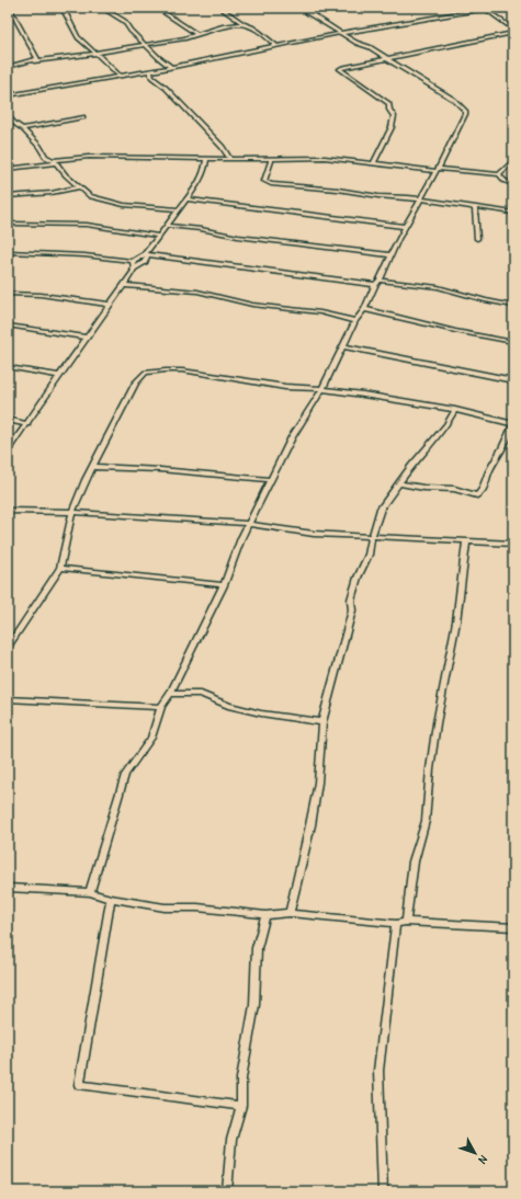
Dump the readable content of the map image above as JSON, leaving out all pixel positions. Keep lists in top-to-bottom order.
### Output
{
  "north": "bottom right"
}
